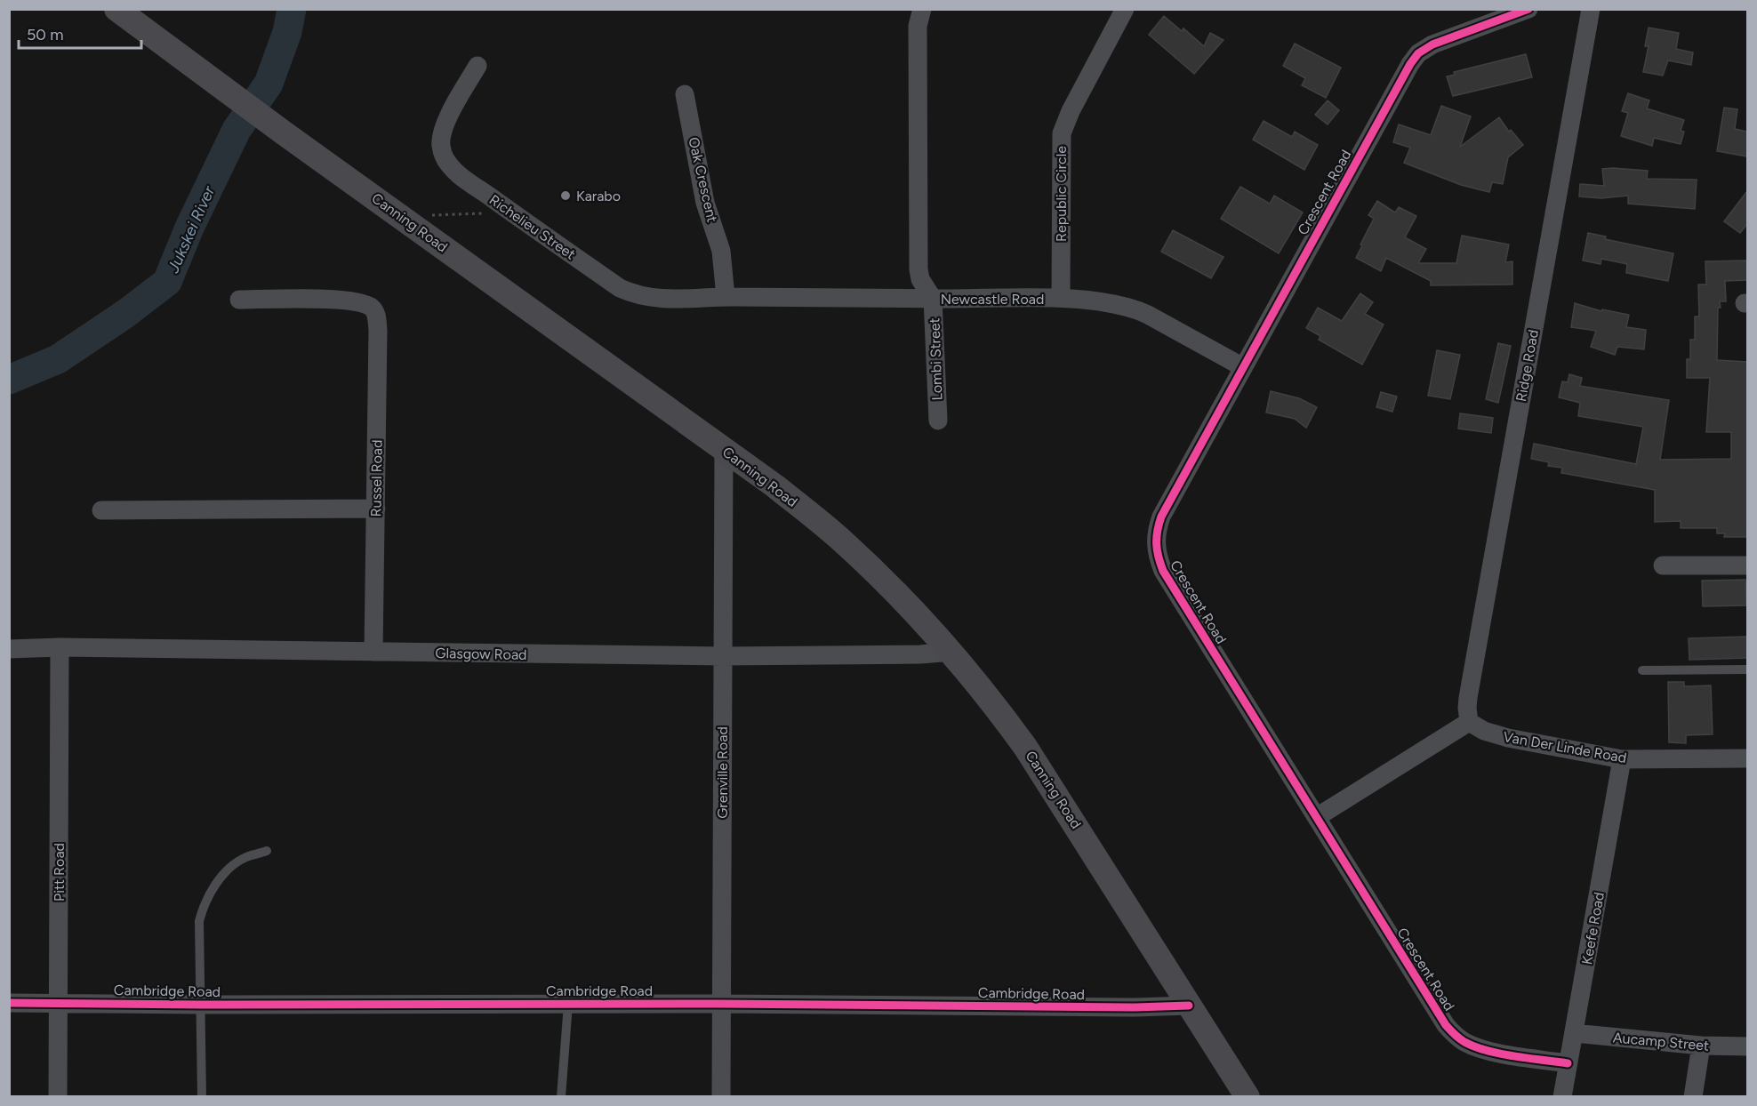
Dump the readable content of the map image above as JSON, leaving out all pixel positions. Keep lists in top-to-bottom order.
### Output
{
  "streets": {
    "main road": ["Canning Road"],
    "street": [
      "Oak Crescent",
      "Crescent Road",
      "Republic Circle",
      "Richelieu Street",
      "Newcastle Road",
      "Lombi Street",
      "Ridge Road",
      "Russel Road",
      "Glasgow Road",
      "Van Der Linde Road",
      "Grenville Road",
      "Pitt Road",
      "Keefe Road",
      "Cambridge Road",
      "Aucamp Street"
    ]
  },
  "crossings": [
    ["Oak Crescent", "Richelieu Street"],
    ["Oak Crescent", "Newcastle Road"],
    ["Crescent Road", "Newcastle Road"],
    ["Crescent Road", "Keefe Road"],
    ["Republic Circle", "Newcastle Road"],
    ["Canning Road", "Glasgow Road"],
    ["Canning Road", "Grenville Road"],
    ["Canning Road", "Cambridge Road"],
    ["Richelieu Street", "Newcastle Road"],
    ["Newcastle Road", "Lombi Street"],
    ["Ridge Road", "Van Der Linde Road"],
    ["Russel Road", "Glasgow Road"],
    ["Glasgow Road", "Grenville Road"],
    ["Glasgow Road", "Pitt Road"],
    ["Van Der Linde Road", "Keefe Road"],
    ["Grenville Road", "Cambridge Road"],
    ["Pitt Road", "Cambridge Road"],
    ["Keefe Road", "Aucamp Street"]
  ],
  "water": ["Jukskei River"],
  "places": ["Karabo"],
  "scale_bar": "50 m"
}
